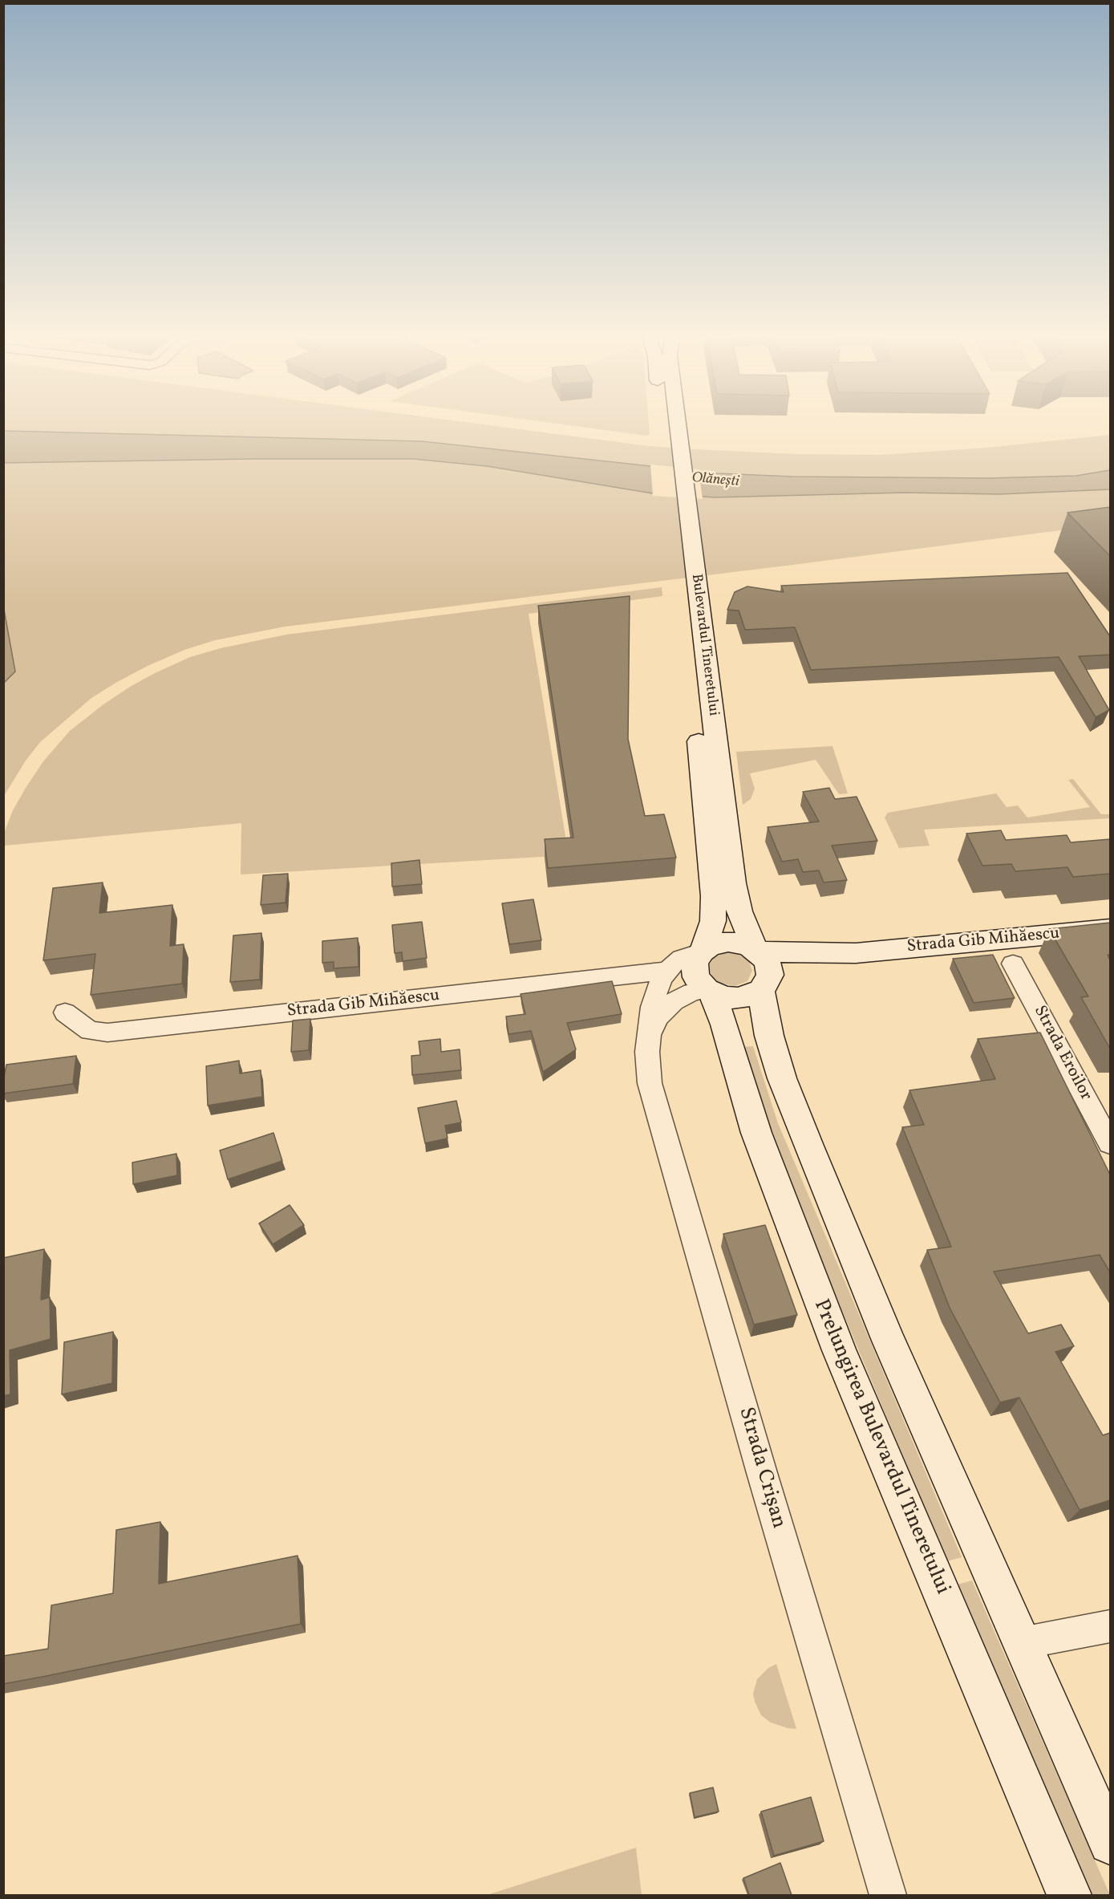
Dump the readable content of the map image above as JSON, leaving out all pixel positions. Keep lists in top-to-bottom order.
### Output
{
  "streets": {
    "main road": ["Bulevardul Tineretului", "Strada Gib Mihăescu", "Prelungirea Bulevardul Tineretului"],
    "street": ["Strada Eroilor", "Strada Crișan"]
  },
  "crossings": [
    ["Bulevardul Tineretului", "Strada Gib Mihăescu"],
    ["Bulevardul Tineretului", "Prelungirea Bulevardul Tineretului"],
    ["Bulevardul Tineretului", "Strada Crișan"],
    ["Strada Gib Mihăescu", "Prelungirea Bulevardul Tineretului"],
    ["Strada Gib Mihăescu", "Strada Crișan"],
    ["Prelungirea Bulevardul Tineretului", "Strada Crișan"]
  ],
  "water": ["Olănești"]
}
